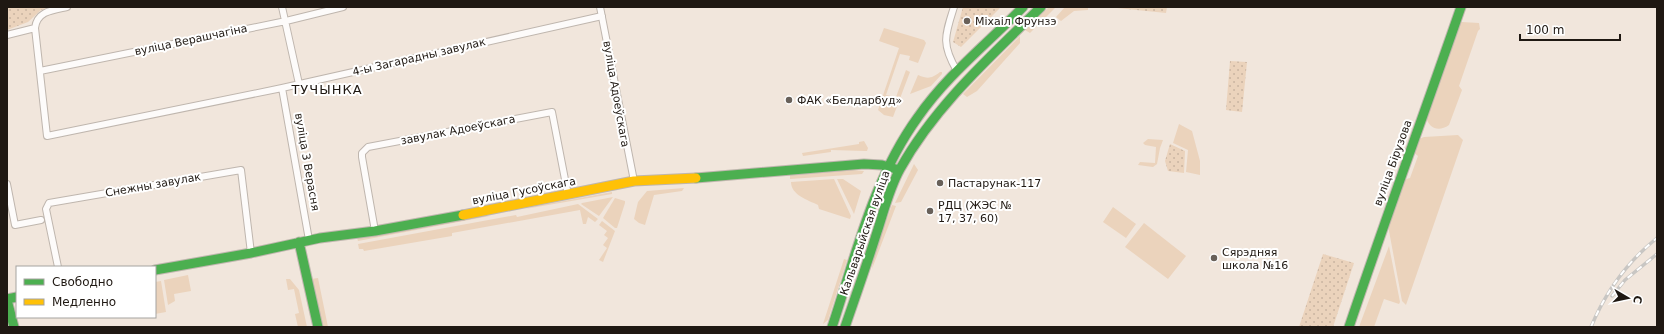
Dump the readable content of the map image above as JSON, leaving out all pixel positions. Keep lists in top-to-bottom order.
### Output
{
  "streets": {
    "main road": ["вуліца Бірузова", "вуліца Гусоўскага", "Кальварыйская вуліца"],
    "street": [
      "вуліца Верашчагіна",
      "4-ы Загарадны завулак",
      "вуліца Адоеўскага",
      "завулак Адоеўскага",
      "вуліца 3 Верасня",
      "Снежны завулак"
    ]
  },
  "crossings": [
    ["вуліца Верашчагіна", "4-ы Загарадны завулак"],
    ["4-ы Загарадны завулак", "вуліца Адоеўскага"],
    ["4-ы Загарадны завулак", "вуліца 3 Верасня"],
    ["вуліца Адоеўскага", "вуліца Гусоўскага"],
    ["завулак Адоеўскага", "вуліца Гусоўскага"],
    ["вуліца 3 Верасня", "вуліца Гусоўскага"],
    ["Снежны завулак", "вуліца Гусоўскага"],
    ["вуліца Гусоўскага", "Кальварыйская вуліца"]
  ],
  "districts": ["ТУЧЫНКА"],
  "places": [
    "Міхаіл Фрунзэ",
    "ФАК «Белдарбуд»",
    "Пастарунак-117",
    "РДЦ (ЖЭС № 17, 37, 60)",
    "Сярэдняя школа №16"
  ],
  "legend": ["Свободно", "Медленно"],
  "scale_bar": "100 m",
  "north": "right"
}
